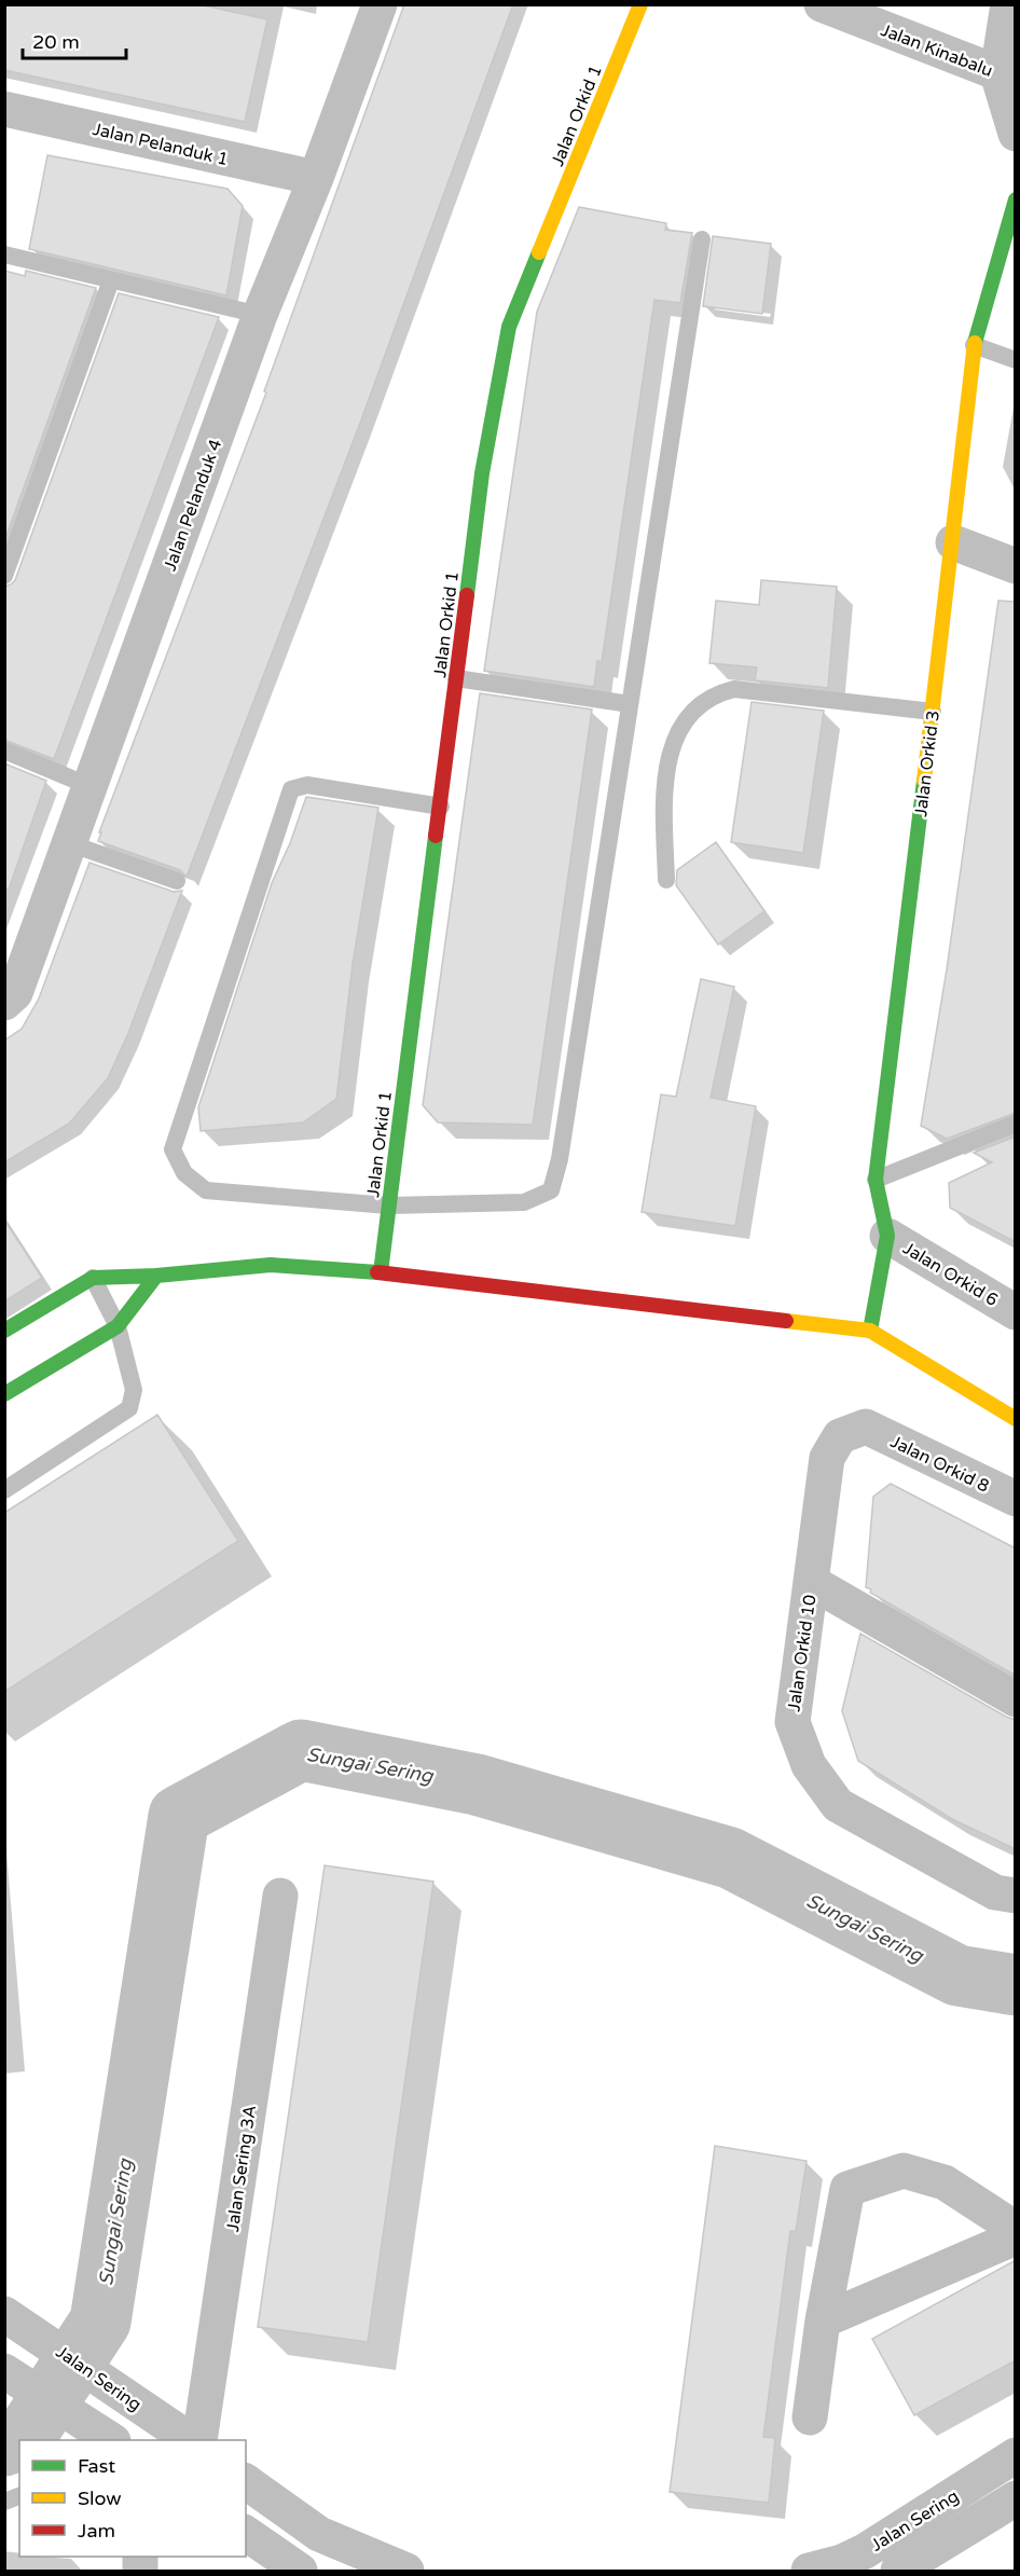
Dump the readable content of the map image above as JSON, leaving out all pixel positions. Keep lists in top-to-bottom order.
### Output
{
  "streets": {
    "street": [
      "Jalan Kinabalu",
      "Jalan Orkid 1",
      "Jalan Pelanduk 1",
      "Jalan Pelanduk 4",
      "Jalan Orkid 3",
      "Jalan Orkid 6",
      "Jalan Orkid 8",
      "Jalan Orkid 10",
      "Jalan Sering 3A",
      "Jalan Sering"
    ]
  },
  "crossings": [
    ["Jalan Pelanduk 1", "Jalan Pelanduk 4"],
    ["Jalan Orkid 3", "Jalan Orkid 6"],
    ["Jalan Orkid 8", "Jalan Orkid 10"],
    ["Jalan Sering 3A", "Jalan Sering"]
  ],
  "water": ["Sungai Sering"],
  "legend": ["Fast", "Slow", "Jam"],
  "scale_bar": "20 m"
}
